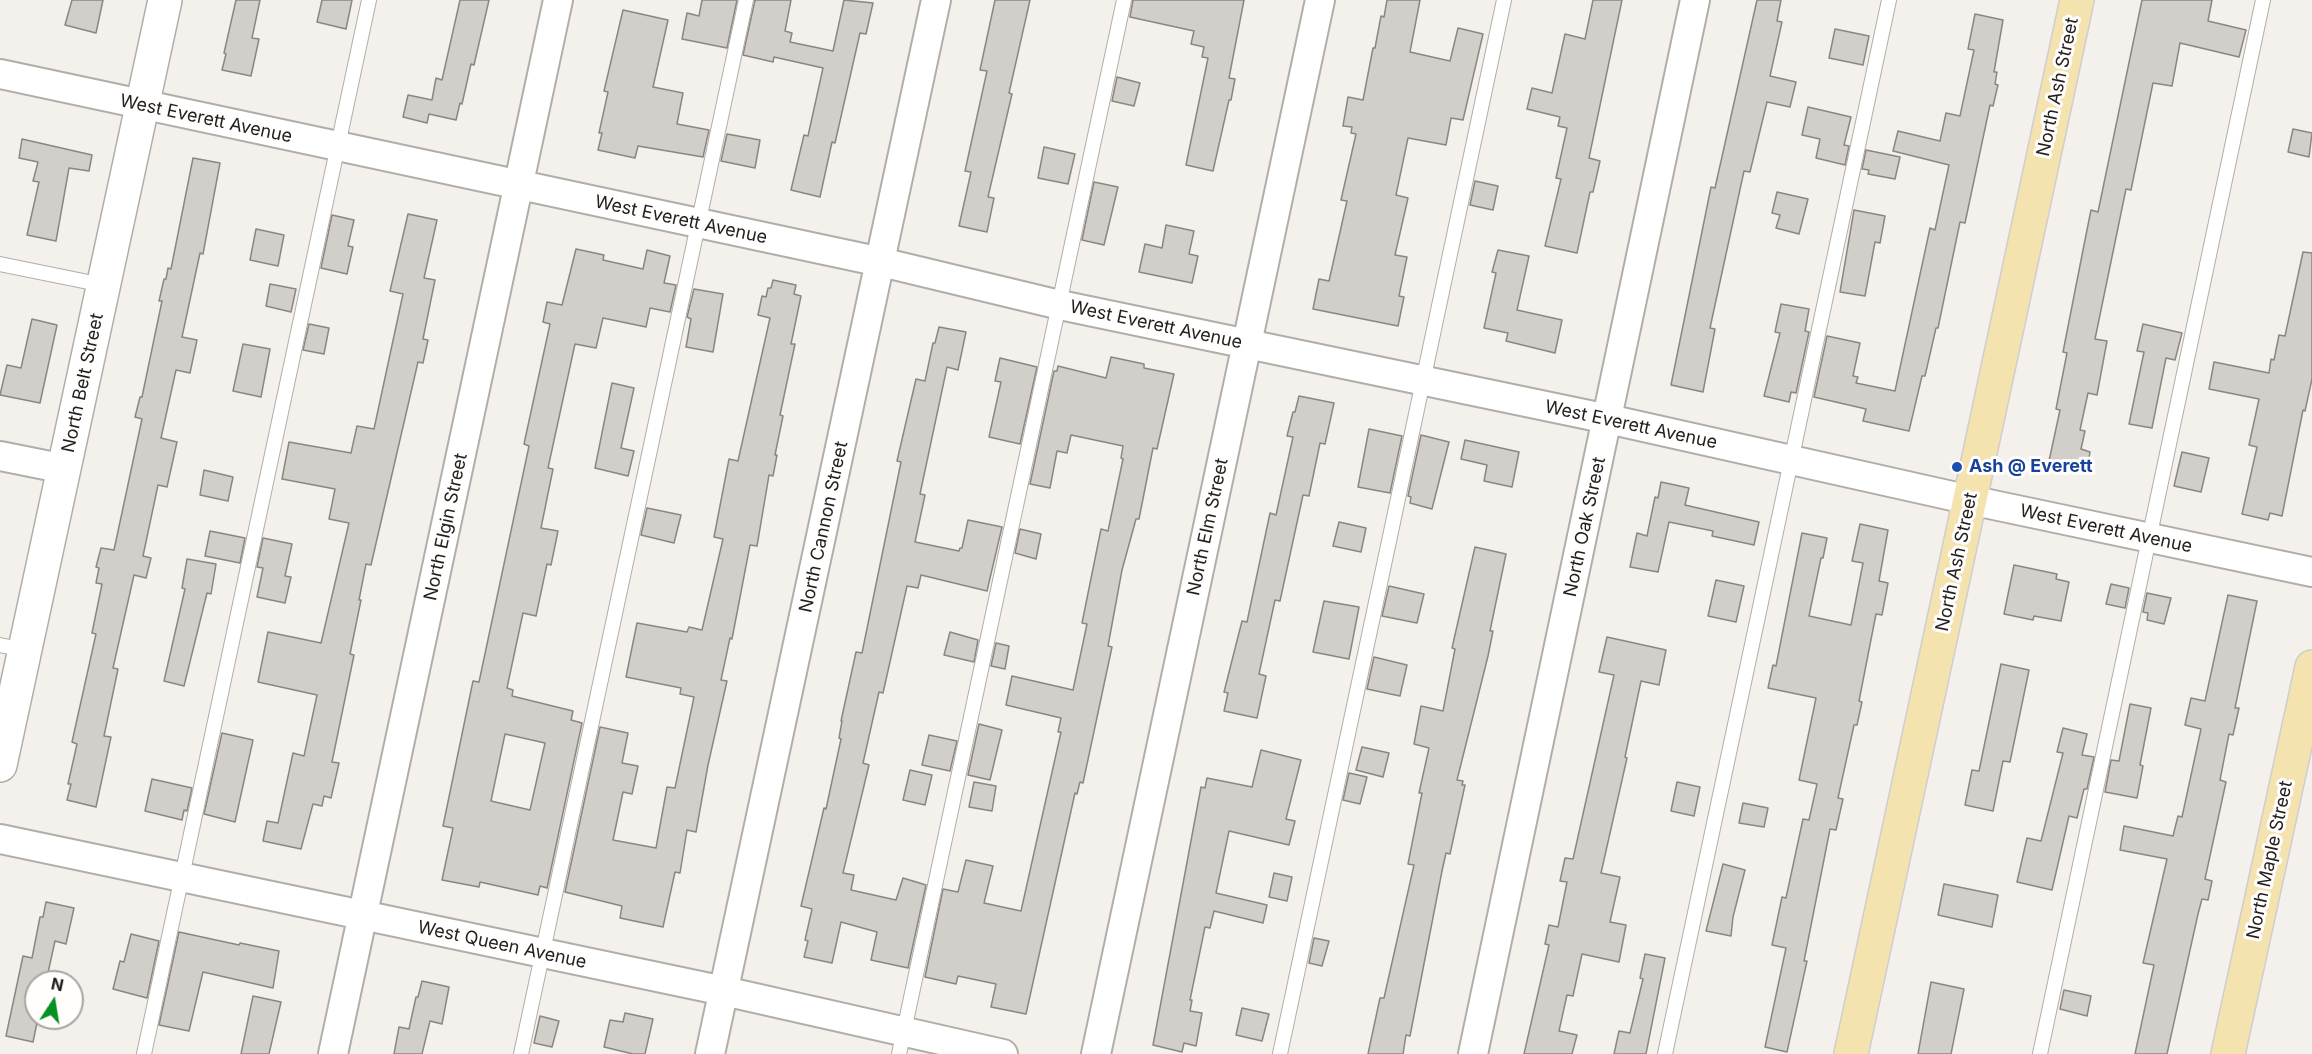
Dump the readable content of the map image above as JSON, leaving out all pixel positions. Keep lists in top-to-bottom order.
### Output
{
  "streets": {
    "main road": ["North Ash Street", "North Maple Street"],
    "street": [
      "West Everett Avenue",
      "North Belt Street",
      "North Elgin Street",
      "North Cannon Street",
      "North Elm Street",
      "North Oak Street",
      "West Queen Avenue"
    ]
  },
  "crossings": [
    ["North Ash Street", "West Everett Avenue"],
    ["West Everett Avenue", "North Belt Street"],
    ["West Everett Avenue", "North Elgin Street"],
    ["West Everett Avenue", "North Cannon Street"],
    ["West Everett Avenue", "North Elm Street"],
    ["West Everett Avenue", "North Oak Street"],
    ["North Elgin Street", "West Queen Avenue"],
    ["North Cannon Street", "West Queen Avenue"]
  ],
  "places": ["Ash @ Everett"],
  "north": "top"
}
